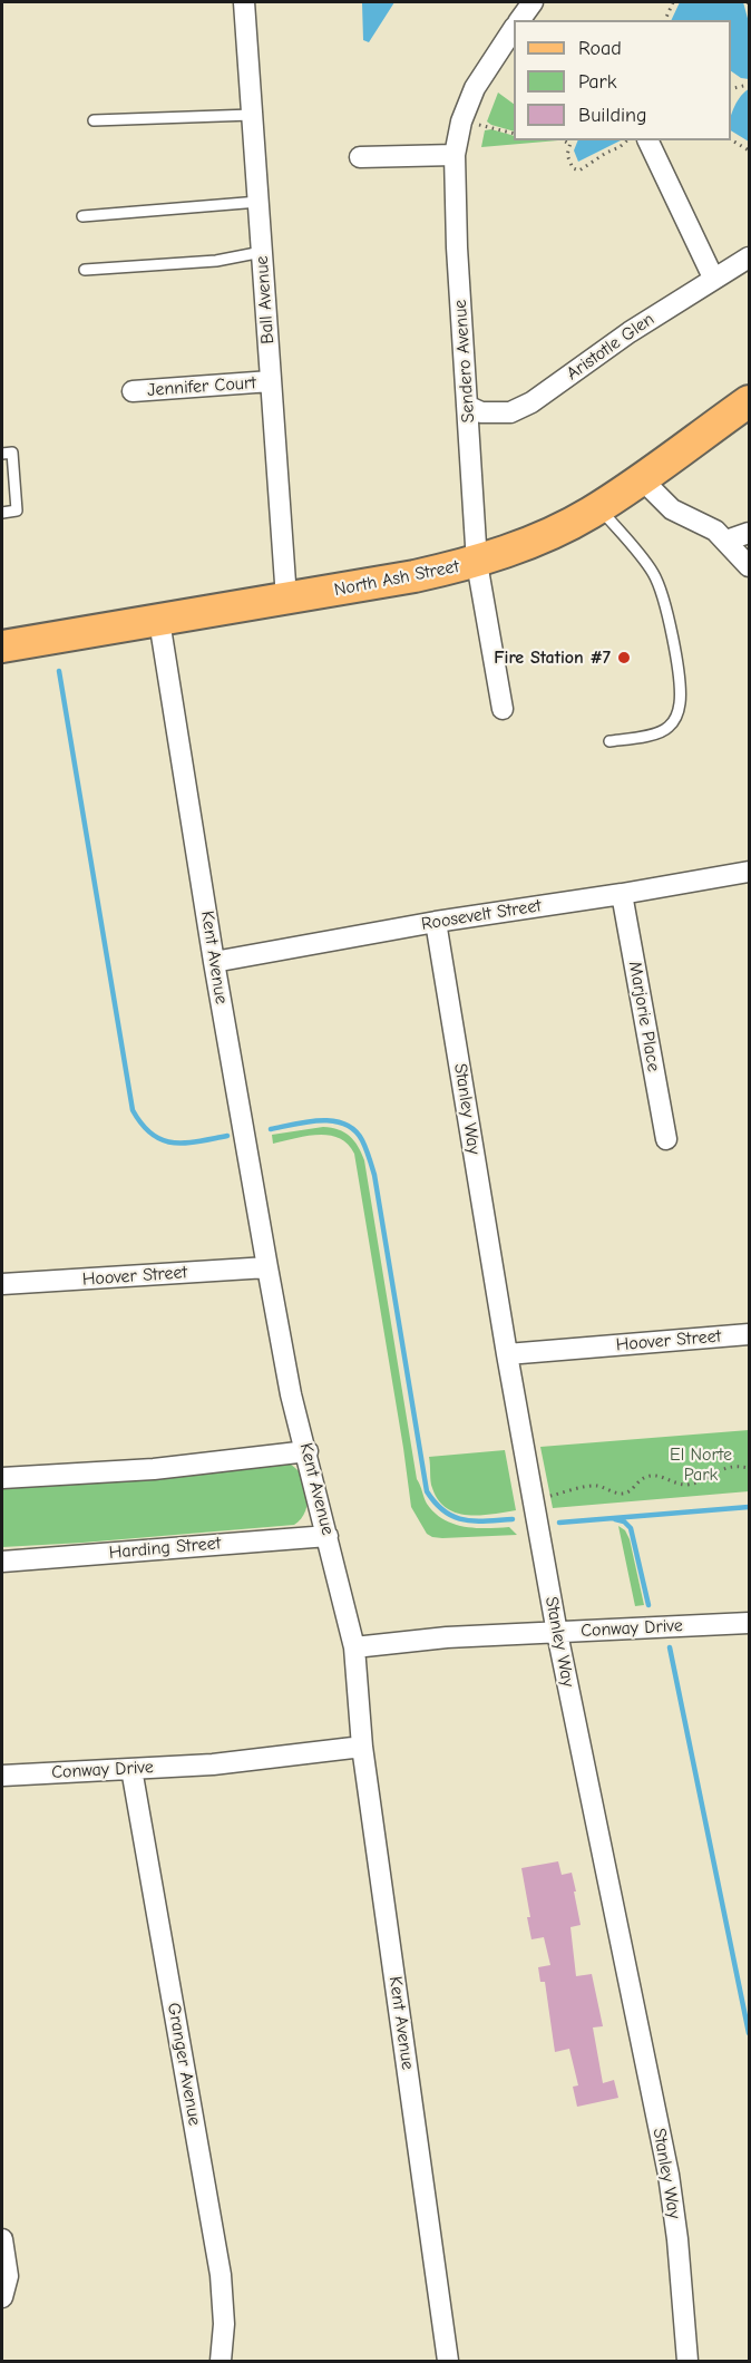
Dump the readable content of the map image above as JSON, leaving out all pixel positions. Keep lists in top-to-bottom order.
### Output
{
  "streets": {
    "main road": ["North Ash Street"],
    "street": [
      "Ball Avenue",
      "Aristotle Glen",
      "Sendero Avenue",
      "Jennifer Court",
      "Roosevelt Street",
      "Kent Avenue",
      "Marjorie Place",
      "Stanley Way",
      "Hoover Street",
      "Harding Street",
      "Conway Drive",
      "Granger Avenue"
    ]
  },
  "crossings": [
    ["Ball Avenue", "Jennifer Court"],
    ["Ball Avenue", "North Ash Street"],
    ["Aristotle Glen", "Sendero Avenue"],
    ["Sendero Avenue", "North Ash Street"],
    ["North Ash Street", "Kent Avenue"],
    ["Roosevelt Street", "Kent Avenue"],
    ["Roosevelt Street", "Marjorie Place"],
    ["Roosevelt Street", "Stanley Way"],
    ["Kent Avenue", "Hoover Street"],
    ["Kent Avenue", "Harding Street"],
    ["Kent Avenue", "Conway Drive"],
    ["Stanley Way", "Hoover Street"],
    ["Stanley Way", "Conway Drive"],
    ["Conway Drive", "Granger Avenue"]
  ],
  "parks": ["El Norte Park"],
  "places": ["Fire Station #7"],
  "legend": ["Road", "Park", "Building"]
}
